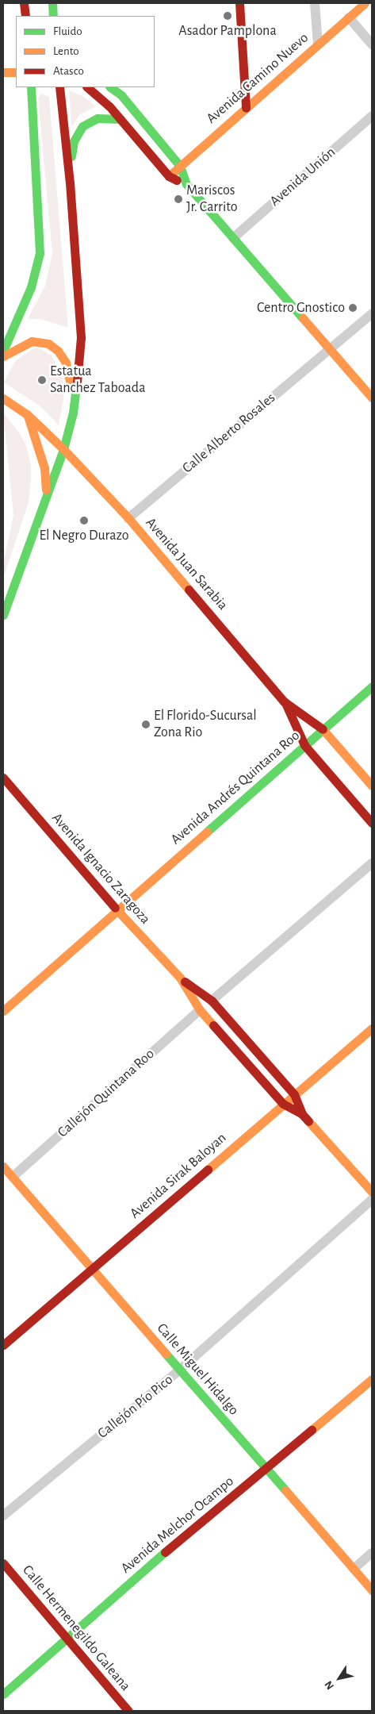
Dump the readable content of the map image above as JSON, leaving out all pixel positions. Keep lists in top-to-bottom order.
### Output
{
  "streets": {
    "main road": [
      "Avenida Camino Nuevo",
      "Avenida Juan Sarabia",
      "Avenida Andrés Quintana Roo",
      "Avenida Ignacio Zaragoza",
      "Avenida Sirak Baloyan",
      "Calle Miguel Hidalgo",
      "Avenida Melchor Ocampo",
      "Calle Hermenegildo Galeana"
    ],
    "street": [
      "Avenida Unión",
      "Calle Alberto Rosales",
      "Callejón Quintana Roo",
      "Callejón Pío Pico"
    ]
  },
  "crossings": [
    ["Calle Alberto Rosales", "Avenida Juan Sarabia"],
    ["Avenida Juan Sarabia", "Avenida Andrés Quintana Roo"],
    ["Avenida Andrés Quintana Roo", "Avenida Ignacio Zaragoza"],
    ["Avenida Ignacio Zaragoza", "Callejón Quintana Roo"],
    ["Avenida Ignacio Zaragoza", "Avenida Sirak Baloyan"],
    ["Callejón Quintana Roo", "Calle Miguel Hidalgo"],
    ["Avenida Sirak Baloyan", "Calle Miguel Hidalgo"],
    ["Calle Miguel Hidalgo", "Callejón Pío Pico"],
    ["Calle Miguel Hidalgo", "Avenida Melchor Ocampo"],
    ["Avenida Melchor Ocampo", "Calle Hermenegildo Galeana"]
  ],
  "places": [
    "Asador Pamplona",
    "Mariscos Jr. Carrito",
    "Centro Gnostico",
    "Estatua Sanchez Taboada",
    "El Negro Durazo",
    "El Florido-Sucursal Zona Rio"
  ],
  "legend": ["Fluido", "Lento", "Atasco"],
  "north": "bottom left"
}
